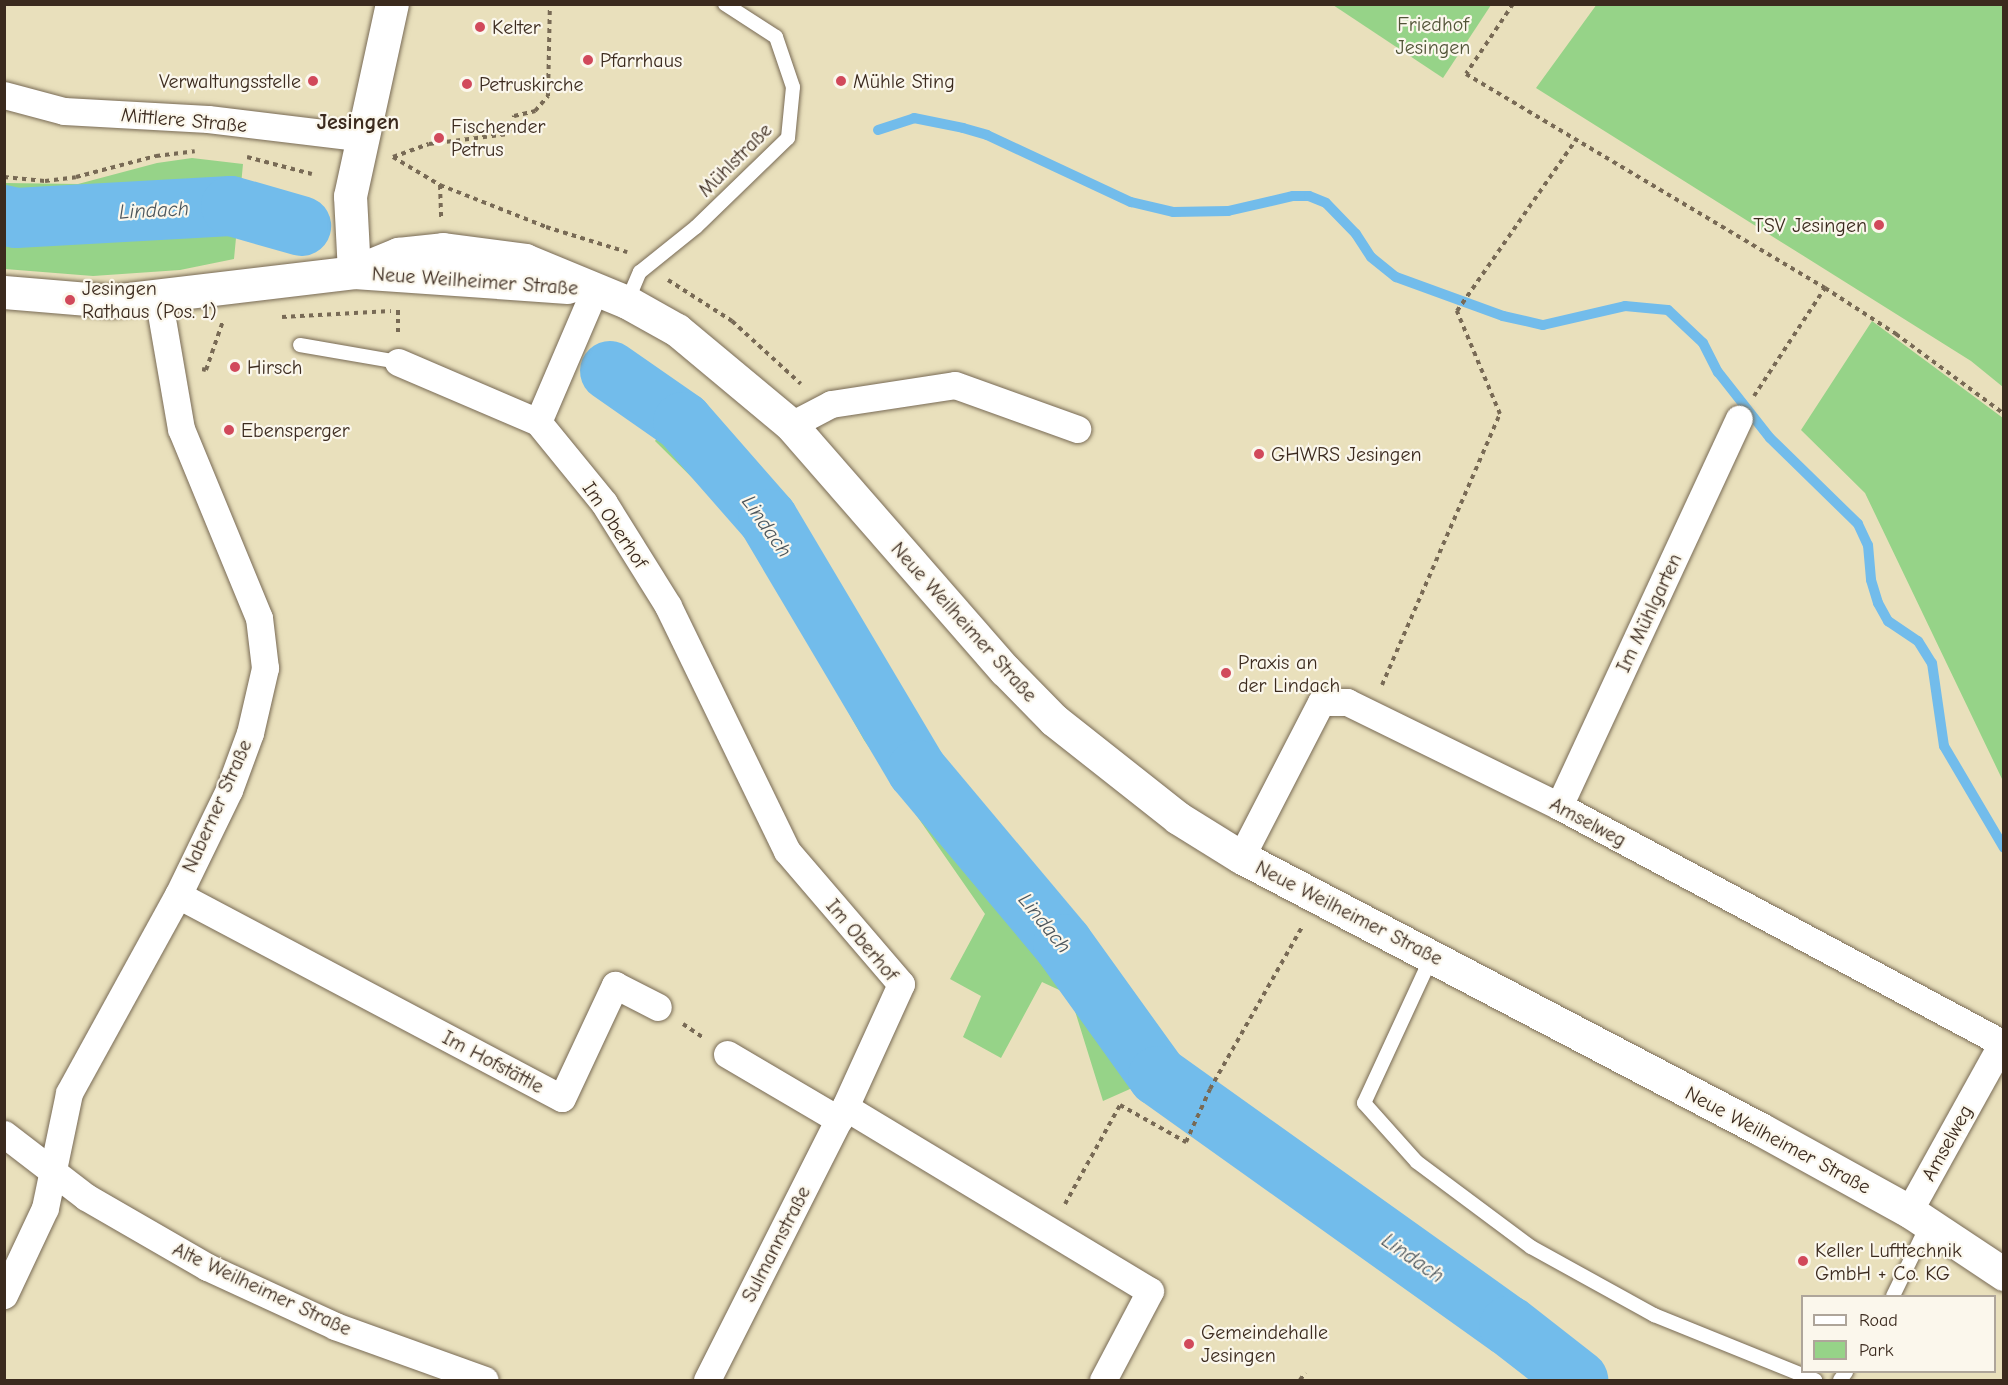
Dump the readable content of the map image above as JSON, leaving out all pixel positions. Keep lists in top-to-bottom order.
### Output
{
  "streets": {
    "main road": ["Neue Weilheimer Straße"],
    "street": [
      "Mittlere Straße",
      "Im Oberhof",
      "Im Mühlgarten",
      "Naberner Straße",
      "Amselweg",
      "Im Hofstättle",
      "Sulmannstraße",
      "Alte Weilheimer Straße"
    ],
    "lane": ["Mühlstraße"]
  },
  "crossings": [
    ["Mühlstraße", "Neue Weilheimer Straße"],
    ["Neue Weilheimer Straße", "Naberner Straße"],
    ["Neue Weilheimer Straße", "Amselweg"],
    ["Im Oberhof", "Sulmannstraße"],
    ["Im Mühlgarten", "Amselweg"],
    ["Naberner Straße", "Im Hofstättle"],
    ["Naberner Straße", "Alte Weilheimer Straße"]
  ],
  "districts": ["Jesingen"],
  "water": ["Lindach"],
  "parks": ["Friedhof Jesingen"],
  "places": [
    "Kelter",
    "Pfarrhaus",
    "Verwaltungsstelle",
    "Mühle Sting",
    "Petruskirche",
    "Fischender Petrus",
    "TSV Jesingen",
    "Jesingen Rathaus (Pos. 1)",
    "Hirsch",
    "Ebensperger",
    "GHWRS Jesingen",
    "Praxis an der Lindach",
    "Keller Lufttechnik GmbH + Co. KG",
    "Gemeindehalle Jesingen"
  ],
  "legend": ["Road", "Park"]
}
